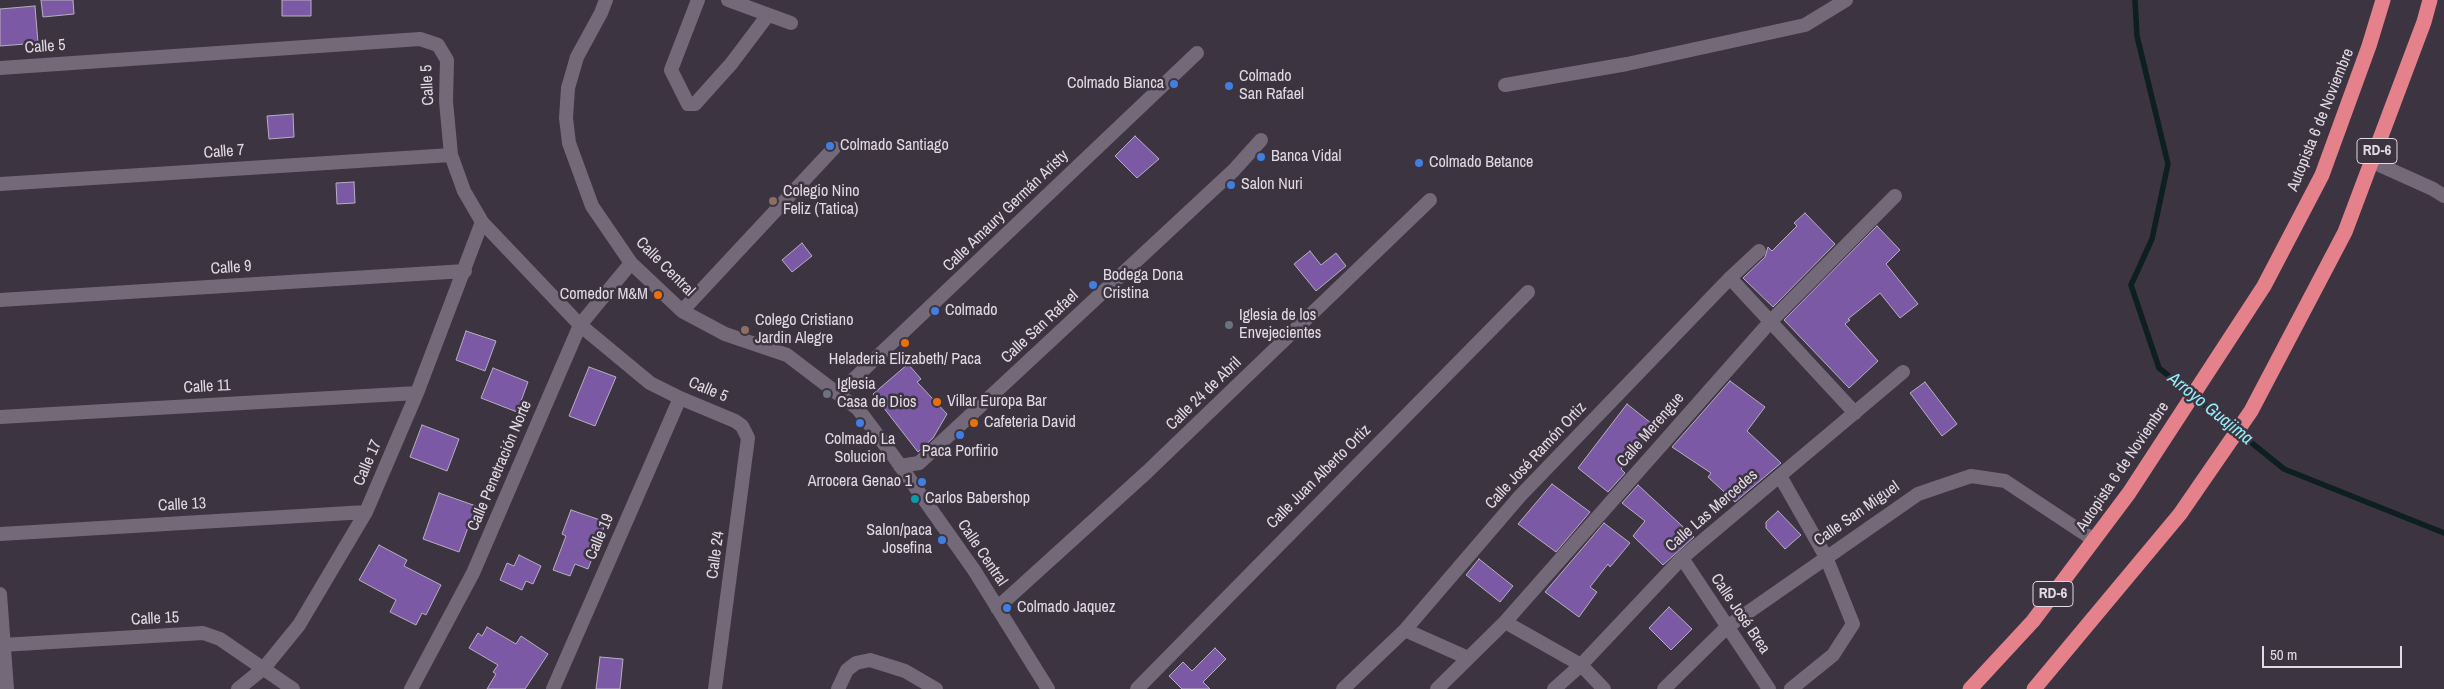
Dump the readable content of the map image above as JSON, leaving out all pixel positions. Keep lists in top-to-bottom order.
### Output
{
  "streets": {
    "highway": ["Autopista 6 de Noviembre", "RD-6"],
    "street": [
      "Calle 5",
      "Calle 7",
      "Calle Amaury Germán Aristy",
      "Calle Central",
      "Calle 9",
      "Calle San Rafael",
      "Calle 11",
      "Calle 24 de Abril",
      "Calle Merengue",
      "Calle José Ramón Ortiz",
      "Calle 17",
      "Calle Penetración Norte",
      "Calle Juan Alberto Ortiz",
      "Calle 13",
      "Calle Las Mercedes",
      "Calle San Miguel",
      "Calle 19",
      "Calle 24",
      "Calle José Brea",
      "Calle 15"
    ]
  },
  "crossings": [
    ["Calle 5", "Calle 7"],
    ["Calle 5", "Calle 17"],
    ["Calle 5", "Calle Penetración Norte"],
    ["Calle 5", "Calle 19"],
    ["Calle 5", "Calle 24"],
    ["Autopista 6 de Noviembre", "Calle San Miguel"],
    ["Calle Amaury Germán Aristy", "Calle Central"],
    ["Calle Central", "Calle San Rafael"],
    ["Calle Central", "Calle 24 de Abril"],
    ["Calle Central", "Calle Penetración Norte"],
    ["Calle 9", "Calle 17"],
    ["Calle 11", "Calle 17"],
    ["Calle 17", "Calle 13"],
    ["Calle 17", "Calle 15"],
    ["Calle Las Mercedes", "Calle José Brea"],
    ["Calle San Miguel", "Calle José Brea"]
  ],
  "water": ["Arroyo Guajima"],
  "places": [
    "Colmado Bianca",
    "Colmado San Rafael",
    "Colmado Santiago",
    "Banca Vidal",
    "Colmado Betance",
    "Salon Nuri",
    "Colegio Nino Feliz (Tatica)",
    "Bodega Dona Cristina",
    "Comedor M&M",
    "Colmado",
    "Iglesia de los Envejecientes",
    "Colego Cristiano Jardin Alegre",
    "Heladeria Elizabeth/ Paca",
    "Iglesia Casa de Dios",
    "Villar Europa Bar",
    "Colmado La Solucion",
    "Cafeteria David",
    "Paca Porfirio",
    "Arrocera Genao 1",
    "Carlos Babershop",
    "Salon/paca Josefina",
    "Colmado Jaquez"
  ],
  "scale_bar": "50 m"
}
